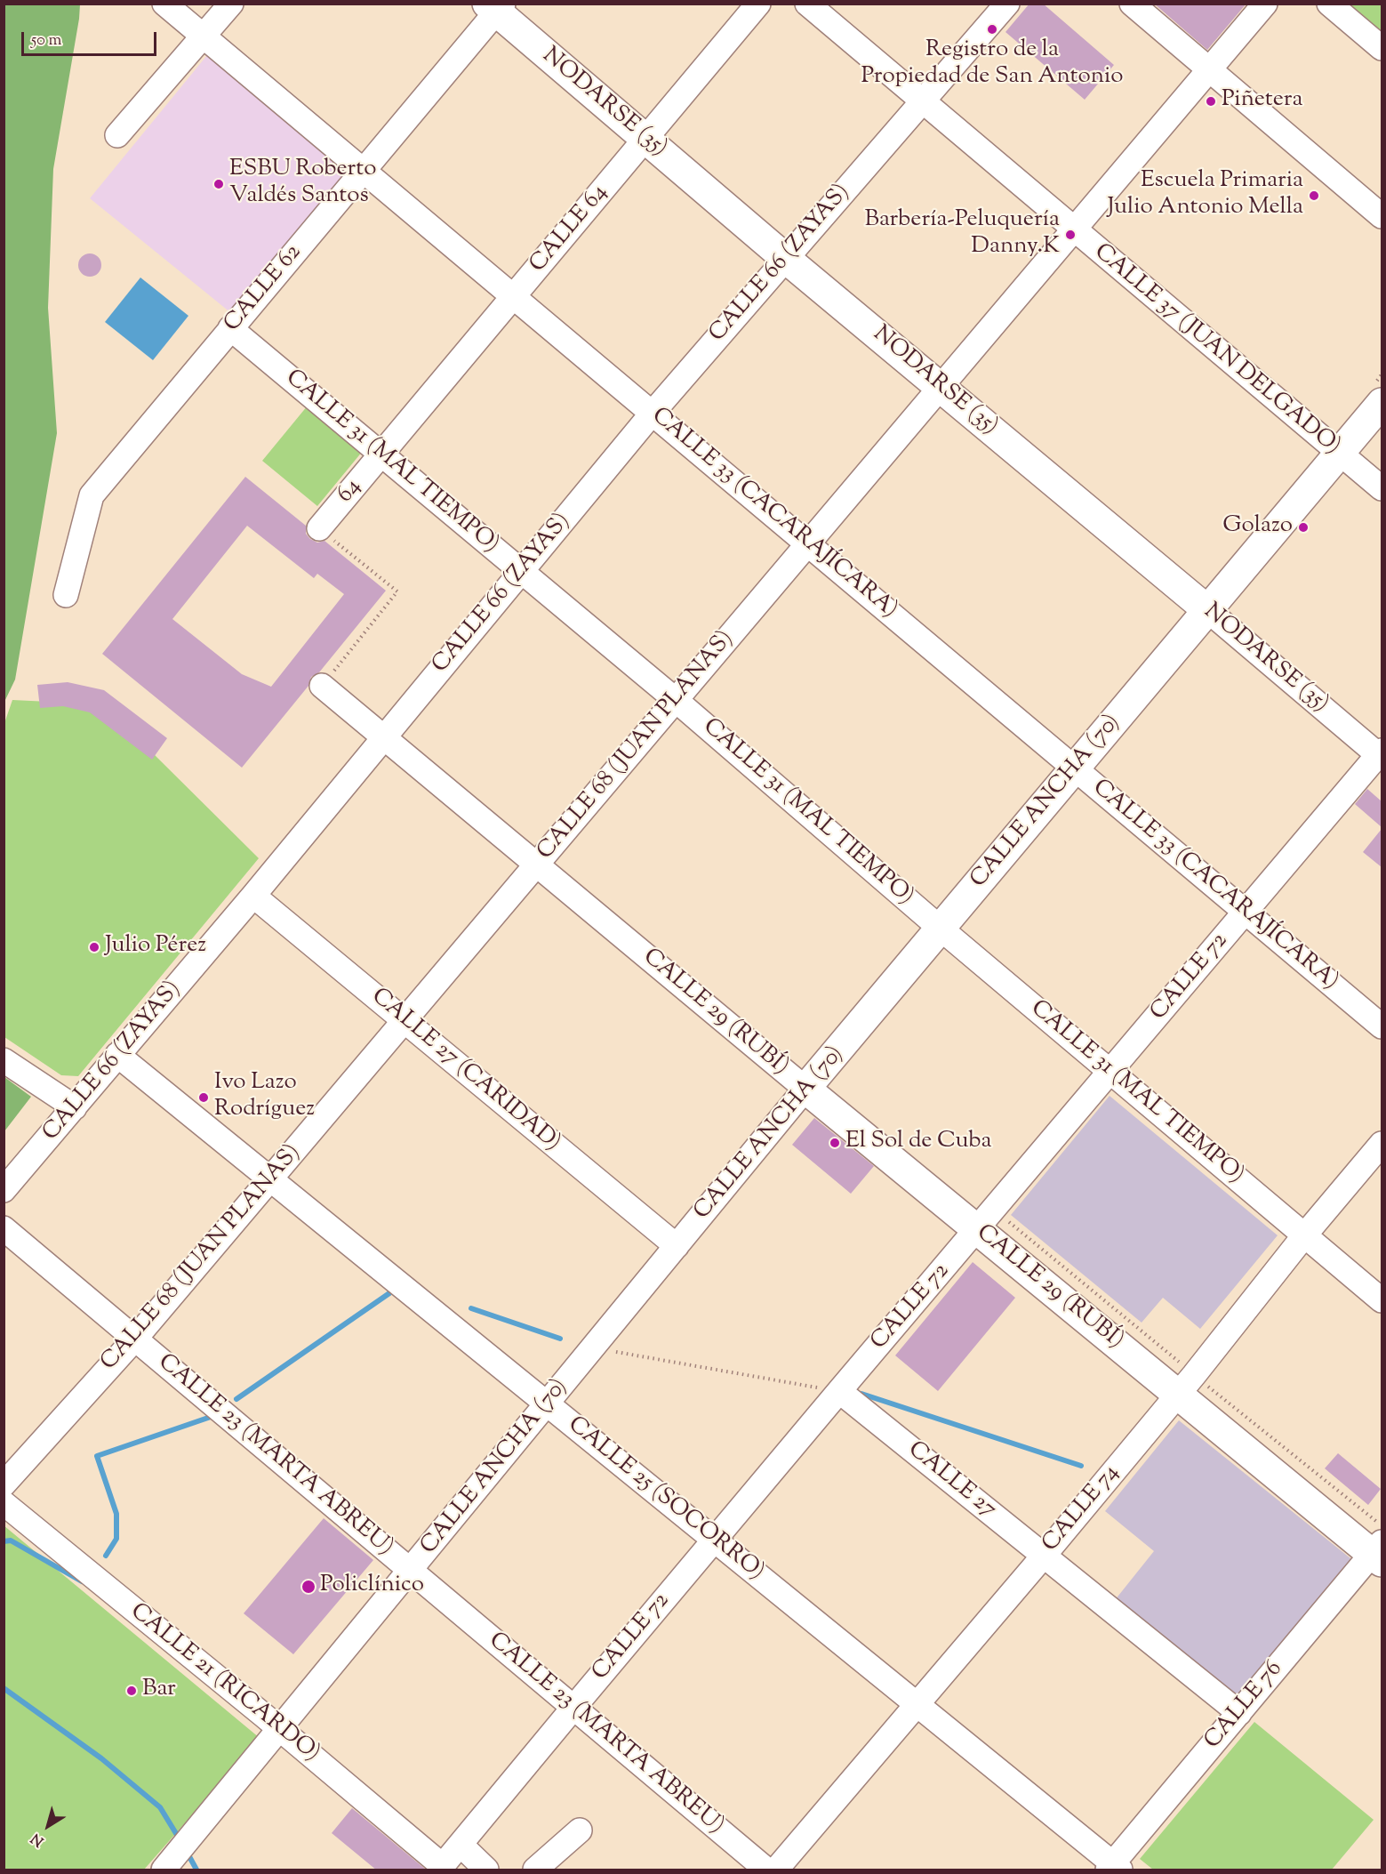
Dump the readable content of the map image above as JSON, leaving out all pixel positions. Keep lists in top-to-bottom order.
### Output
{
  "streets": {
    "main road": ["NODARSE (35)", "CALLE ANCHA (70)", "CALLE 29 (RUBÍ)"],
    "street": [
      "CALLE 64",
      "CALLE 66 (ZAYAS)",
      "CALLE 62",
      "CALLE 37 (JUAN DELGADO)",
      "CALLE 31 (MAL TIEMPO)",
      "64",
      "CALLE 33 (CACARAJÍCARA)",
      "CALLE 68 (JUAN PLANAS)",
      "CALLE 72",
      "CALLE 27 (CARIDAD)",
      "CALLE 23 (MARTA ABREU)",
      "CALLE 27",
      "CALLE 25 (SOCORRO)",
      "CALLE 74",
      "CALLE 21 (RICARDO)",
      "CALLE 76"
    ]
  },
  "crossings": [
    ["NODARSE (35)", "CALLE 64"],
    ["NODARSE (35)", "CALLE 66 (ZAYAS)"],
    ["NODARSE (35)", "CALLE 62"],
    ["NODARSE (35)", "CALLE 68 (JUAN PLANAS)"],
    ["NODARSE (35)", "CALLE ANCHA (70)"],
    ["NODARSE (35)", "CALLE 72"],
    ["CALLE 64", "CALLE 31 (MAL TIEMPO)"],
    ["CALLE 64", "64"],
    ["CALLE 64", "CALLE 33 (CACARAJÍCARA)"],
    ["CALLE 66 (ZAYAS)", "CALLE 37 (JUAN DELGADO)"],
    ["CALLE 66 (ZAYAS)", "CALLE 31 (MAL TIEMPO)"],
    ["CALLE 66 (ZAYAS)", "CALLE 33 (CACARAJÍCARA)"],
    ["CALLE 66 (ZAYAS)", "CALLE 29 (RUBÍ)"],
    ["CALLE 66 (ZAYAS)", "CALLE 27 (CARIDAD)"],
    ["CALLE 66 (ZAYAS)", "CALLE 25 (SOCORRO)"],
    ["CALLE 62", "CALLE 31 (MAL TIEMPO)"],
    ["CALLE 62", "CALLE 33 (CACARAJÍCARA)"],
    ["CALLE 37 (JUAN DELGADO)", "CALLE 68 (JUAN PLANAS)"],
    ["CALLE 37 (JUAN DELGADO)", "CALLE ANCHA (70)"],
    ["CALLE 31 (MAL TIEMPO)", "64"],
    ["CALLE 31 (MAL TIEMPO)", "CALLE 68 (JUAN PLANAS)"],
    ["CALLE 31 (MAL TIEMPO)", "CALLE ANCHA (70)"],
    ["CALLE 31 (MAL TIEMPO)", "CALLE 72"],
    ["CALLE 31 (MAL TIEMPO)", "CALLE 74"],
    ["CALLE 33 (CACARAJÍCARA)", "CALLE 68 (JUAN PLANAS)"],
    ["CALLE 33 (CACARAJÍCARA)", "CALLE ANCHA (70)"],
    ["CALLE 33 (CACARAJÍCARA)", "CALLE 72"],
    ["CALLE 68 (JUAN PLANAS)", "CALLE 29 (RUBÍ)"],
    ["CALLE 68 (JUAN PLANAS)", "CALLE 27 (CARIDAD)"],
    ["CALLE 68 (JUAN PLANAS)", "CALLE 23 (MARTA ABREU)"],
    ["CALLE 68 (JUAN PLANAS)", "CALLE 25 (SOCORRO)"],
    ["CALLE ANCHA (70)", "CALLE 29 (RUBÍ)"],
    ["CALLE ANCHA (70)", "CALLE 27 (CARIDAD)"],
    ["CALLE ANCHA (70)", "CALLE 23 (MARTA ABREU)"],
    ["CALLE ANCHA (70)", "CALLE 25 (SOCORRO)"],
    ["CALLE ANCHA (70)", "CALLE 21 (RICARDO)"],
    ["CALLE 72", "CALLE 29 (RUBÍ)"],
    ["CALLE 72", "CALLE 23 (MARTA ABREU)"],
    ["CALLE 72", "CALLE 27"],
    ["CALLE 72", "CALLE 25 (SOCORRO)"],
    ["CALLE 72", "CALLE 21 (RICARDO)"],
    ["CALLE 29 (RUBÍ)", "CALLE 74"],
    ["CALLE 29 (RUBÍ)", "CALLE 76"],
    ["CALLE 27", "CALLE 74"],
    ["CALLE 27", "CALLE 76"],
    ["CALLE 25 (SOCORRO)", "CALLE 74"],
    ["CALLE 25 (SOCORRO)", "CALLE 76"]
  ],
  "places": [
    "Registro de la Propiedad de San Antonio",
    "Piñetera",
    "ESBU Roberto Valdés Santos",
    "Escuela Primaria Julio Antonio Mella",
    "Barbería-Peluquería Danny.K",
    "Golazo",
    "Julio Pérez",
    "Ivo Lazo Rodríguez",
    "El Sol de Cuba",
    "Policlínico",
    "Bar"
  ],
  "scale_bar": "50 m",
  "north": "bottom left"
}
